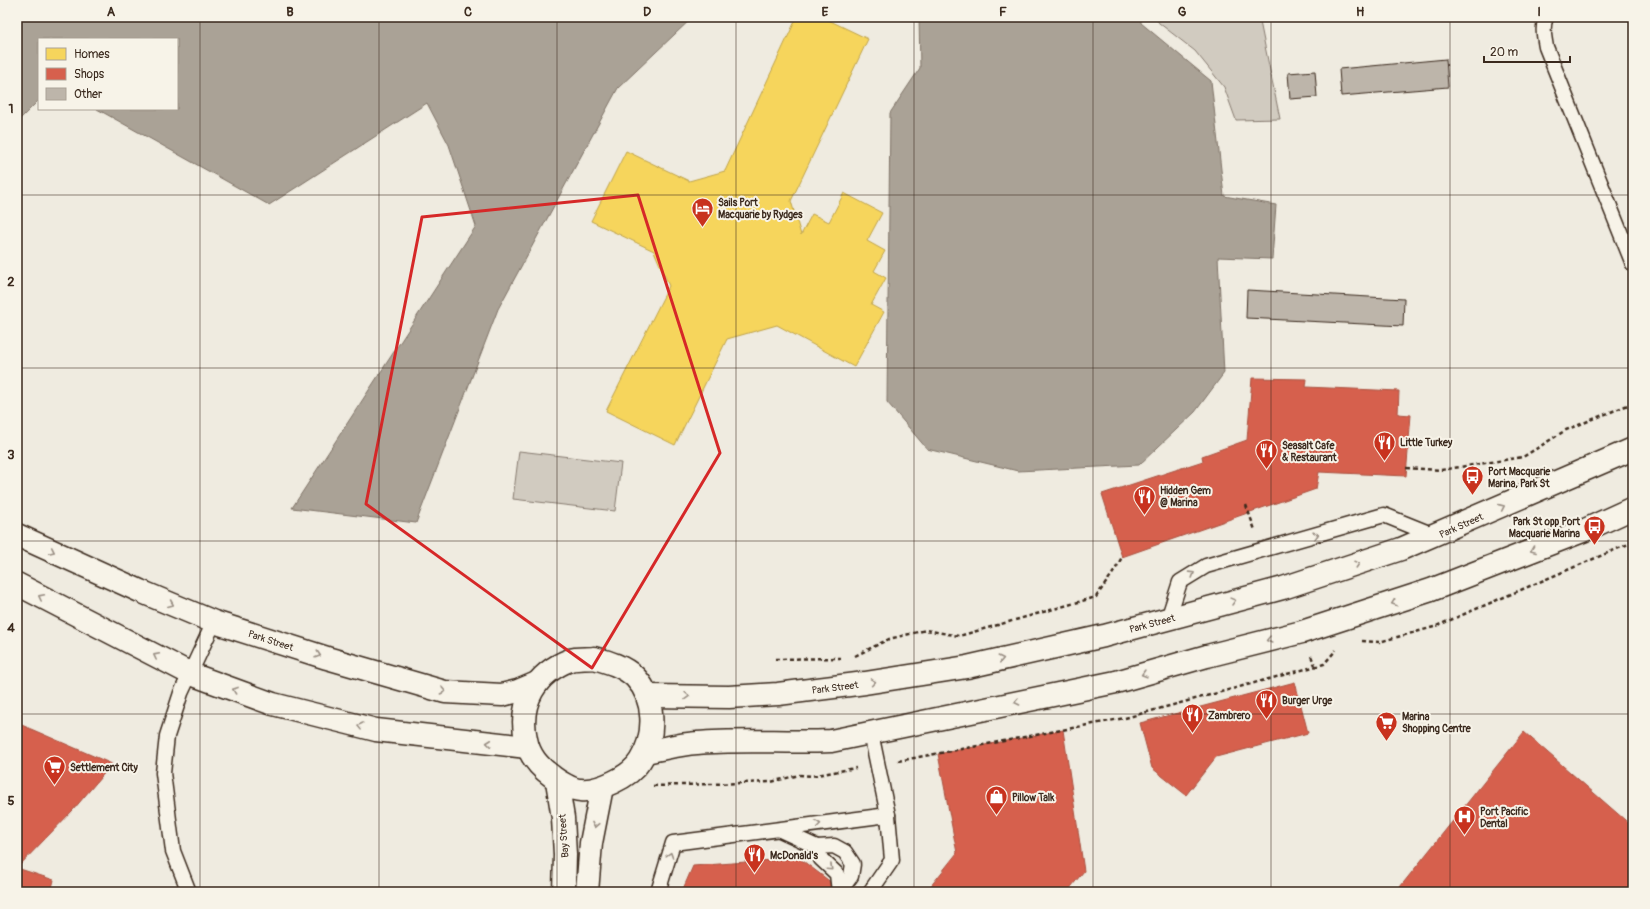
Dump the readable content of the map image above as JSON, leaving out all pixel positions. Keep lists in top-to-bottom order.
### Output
{
  "streets": {
    "street": ["Park Street", "Bay Street"]
  },
  "crossings": [
    ["Park Street", "Bay Street"]
  ],
  "places": {
    "hotel": ["Sails Port Macquarie by Rydges"],
    "restaurant": [
      "Little Turkey",
      "Seasalt Cafe & Restaurant",
      "Hidden Gem @ Marina",
      "Burger Urge",
      "Zambrero",
      "McDonald's"
    ],
    "bus stop": ["Port Macquarie Marina, Park St", "Park St opp Port Macquarie Marina"],
    "supermarket": ["Marina Shopping Centre", "Settlement City"],
    "shop": ["Pillow Talk"],
    "hospital": ["Port Pacific Dental"]
  },
  "legend": ["Homes", "Shops", "Other"],
  "scale_bar": "20 m",
  "grid": {
    "columns": [
      "A",
      "B",
      "C",
      "D",
      "E",
      "F",
      "G",
      "H",
      "I"
    ],
    "rows": [
      "1",
      "2",
      "3",
      "4",
      "5"
    ]
  }
}
